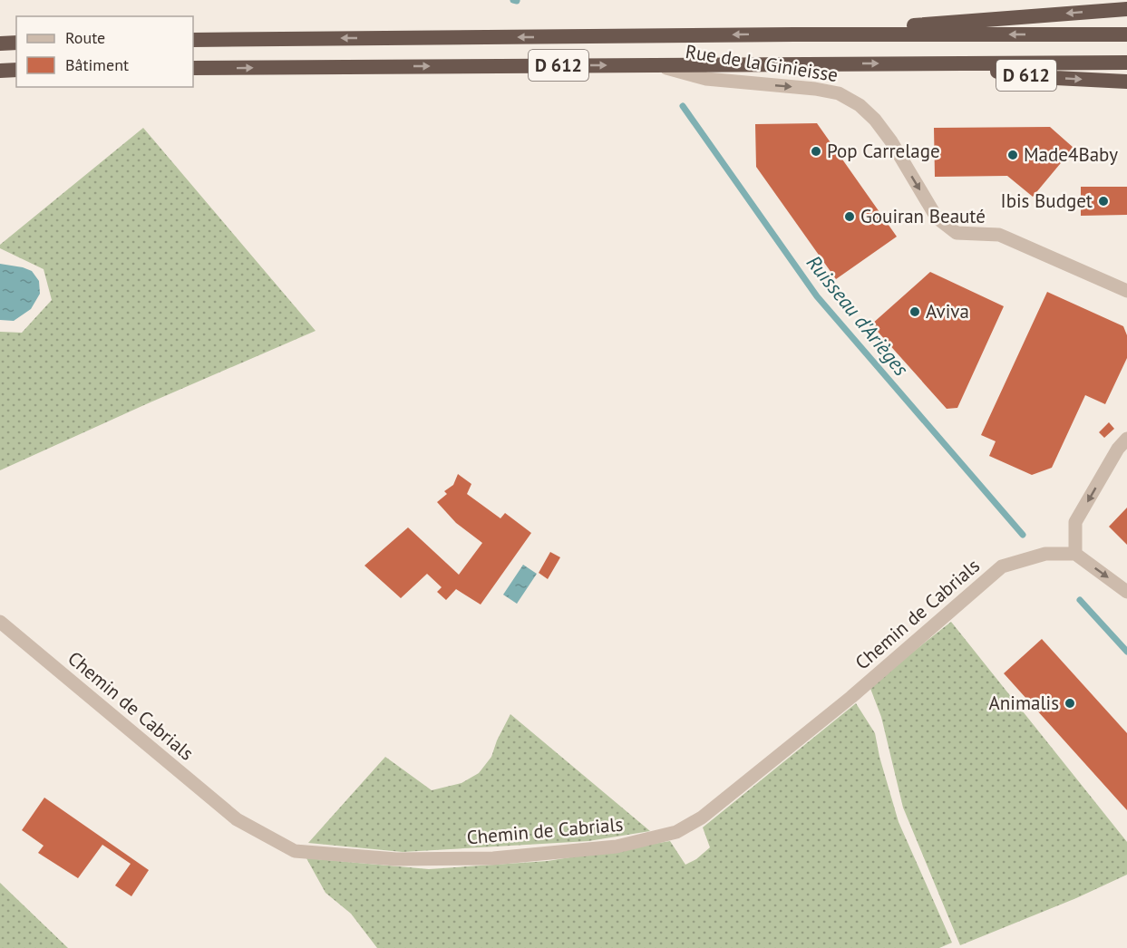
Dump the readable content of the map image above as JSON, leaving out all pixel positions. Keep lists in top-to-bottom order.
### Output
{
  "streets": {
    "highway": ["D 612"],
    "street": ["Rue de la Ginieisse", "Chemin de Cabrials"]
  },
  "crossings": [
    ["Rue de la Ginieisse", "D 612"]
  ],
  "one_way": ["Rue de la Ginieisse"],
  "water": ["Ruisseau d'Arièges"],
  "places": [
    "Pop Carrelage",
    "Made4Baby",
    "Ibis Budget",
    "Gouiran Beauté",
    "Aviva",
    "Animalis"
  ],
  "legend": ["Route", "Bâtiment"]
}
